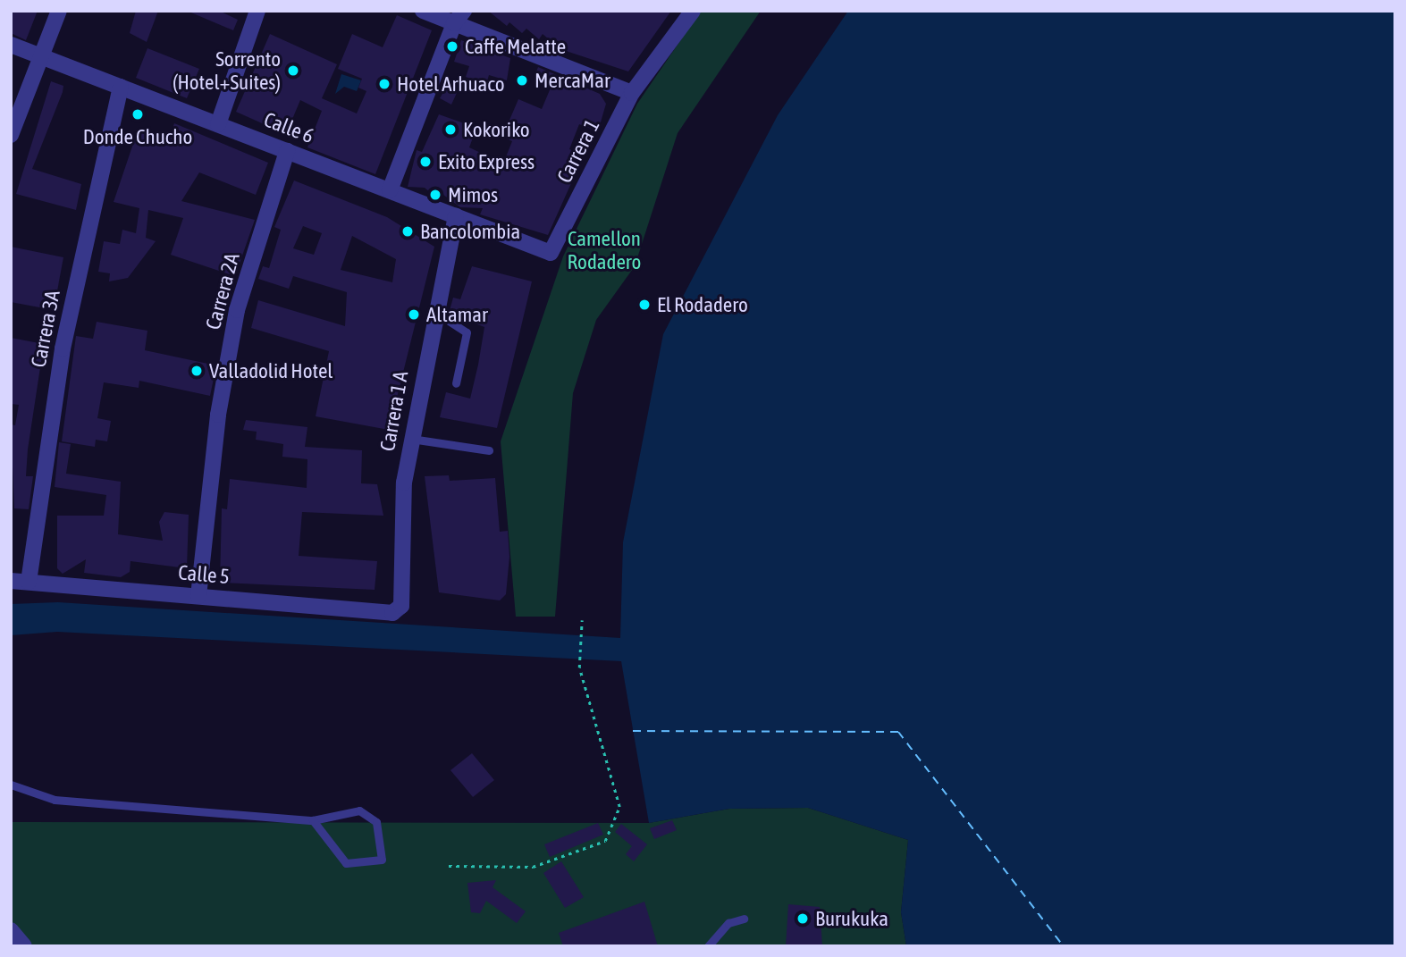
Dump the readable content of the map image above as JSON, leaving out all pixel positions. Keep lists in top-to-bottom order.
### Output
{
  "streets": {
    "street": [
      "Calle 6",
      "Carrera 1",
      "Carrera 2A",
      "Carrera 3A",
      "Carrera 1 A",
      "Calle 5"
    ]
  },
  "crossings": [
    ["Calle 6", "Carrera 1"],
    ["Calle 6", "Carrera 2A"],
    ["Calle 6", "Carrera 3A"],
    ["Calle 6", "Carrera 1 A"],
    ["Carrera 2A", "Calle 5"],
    ["Carrera 3A", "Calle 5"],
    ["Carrera 1 A", "Calle 5"]
  ],
  "parks": ["Camellon Rodadero"],
  "places": [
    "Caffe Melatte",
    "Sorrento (Hotel+Suites)",
    "MercaMar",
    "Hotel Arhuaco",
    "Donde Chucho",
    "Kokoriko",
    "Exito Express",
    "Mimos",
    "Bancolombia",
    "El Rodadero",
    "Altamar",
    "Valladolid Hotel",
    "Burukuka"
  ]
}
